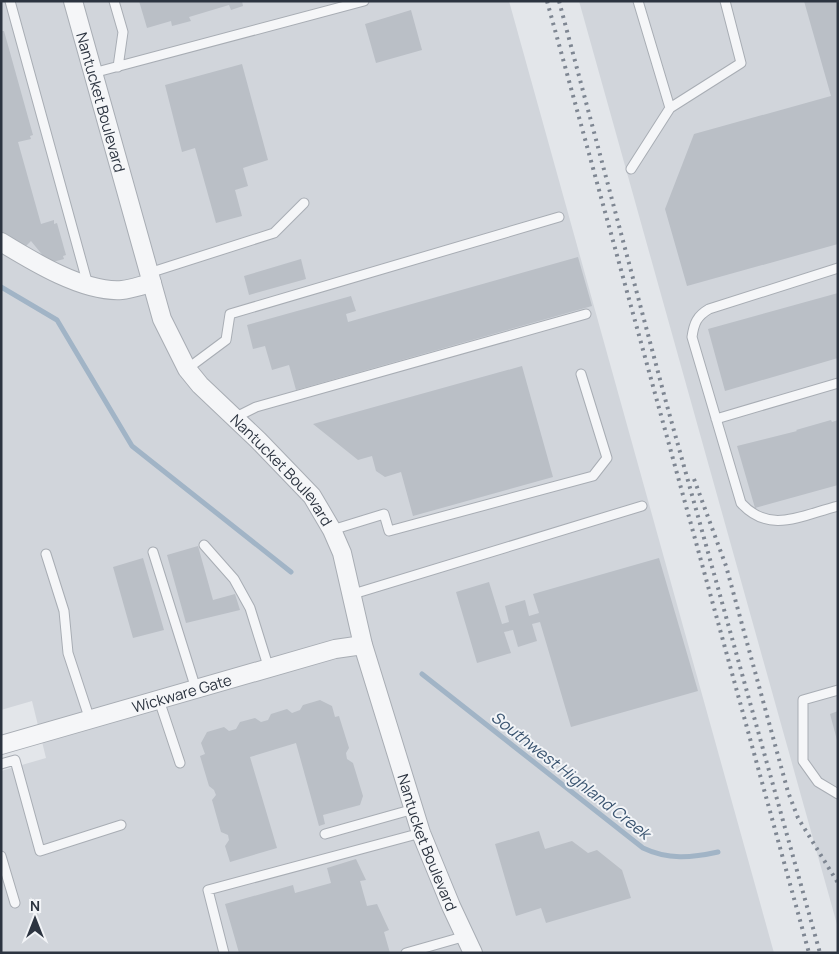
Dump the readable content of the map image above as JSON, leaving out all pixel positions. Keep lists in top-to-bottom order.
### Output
{
  "streets": {
    "street": ["Nantucket Boulevard", "Wickware Gate"]
  },
  "crossings": [
    ["Nantucket Boulevard", "Wickware Gate"]
  ],
  "water": ["Southwest Highland Creek"],
  "north": "top"
}
